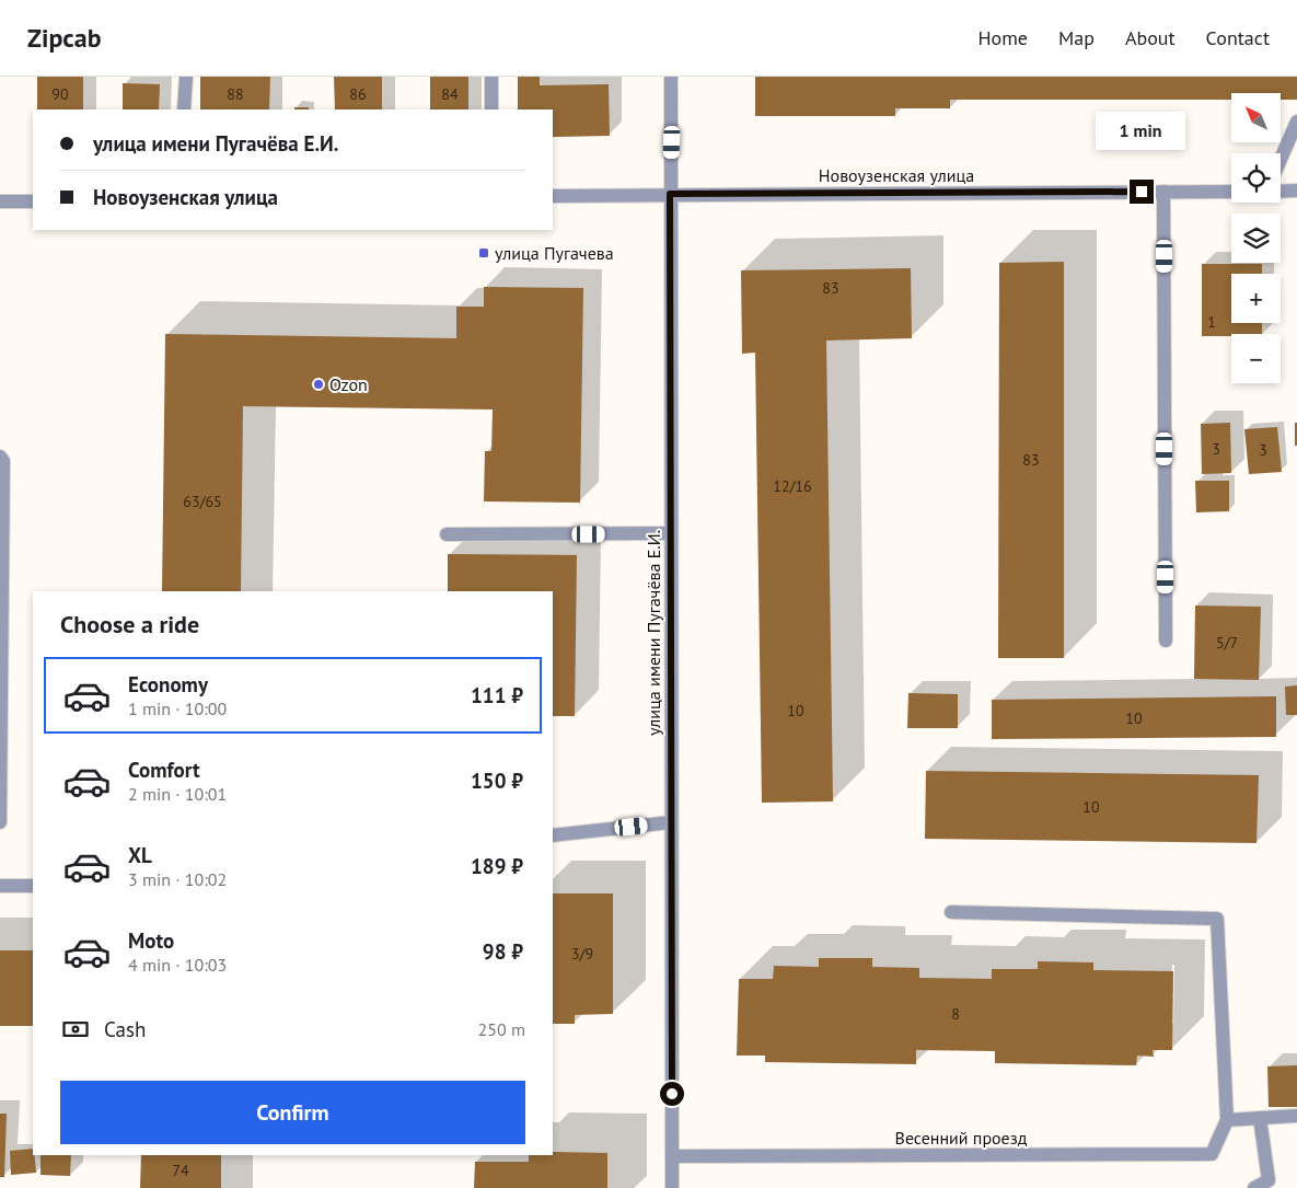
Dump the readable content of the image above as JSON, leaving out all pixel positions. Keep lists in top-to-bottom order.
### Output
{
  "streets": {
    "street": ["Новоузенская улица", "улица имени Пугачёва Е.И.", "Весенний проезд"]
  },
  "crossings": [
    ["Новоузенская улица", "улица имени Пугачёва Е.И."],
    ["улица имени Пугачёва Е.И.", "Весенний проезд"]
  ],
  "places": {
    "transit": ["улица Пугачева"],
    "other": ["Ozon"]
  },
  "house_numbers": [
    "90",
    "88",
    "86",
    "84",
    "83",
    "1",
    "3",
    "3",
    "83",
    "12/16",
    "63/65",
    "5/7",
    "10",
    "10",
    "10",
    "3/9",
    "8",
    "74"
  ],
  "north": "top left",
  "page": {
    "header": "Zipcab",
    "nav": [
      "Home",
      "Map",
      "About",
      "Contact"
    ],
    "map_buttons": ["+", "−"],
    "banner": ["улица имени Пугачёва Е.И.", "Новоузенская улица"],
    "bubble": "1 min",
    "heading": "Choose a ride",
    "list": [
      {
        "name": "Economy",
        "note": "1 min · 10:00",
        "value": "111 ₽"
      },
      {
        "name": "Comfort",
        "note": "2 min · 10:01",
        "value": "150 ₽"
      },
      {
        "name": "XL",
        "note": "3 min · 10:02",
        "value": "189 ₽"
      },
      {
        "name": "Moto",
        "note": "4 min · 10:03",
        "value": "98 ₽"
      }
    ],
    "pay": ["Cash", "250 m"],
    "buttons": "Confirm"
  }
}
